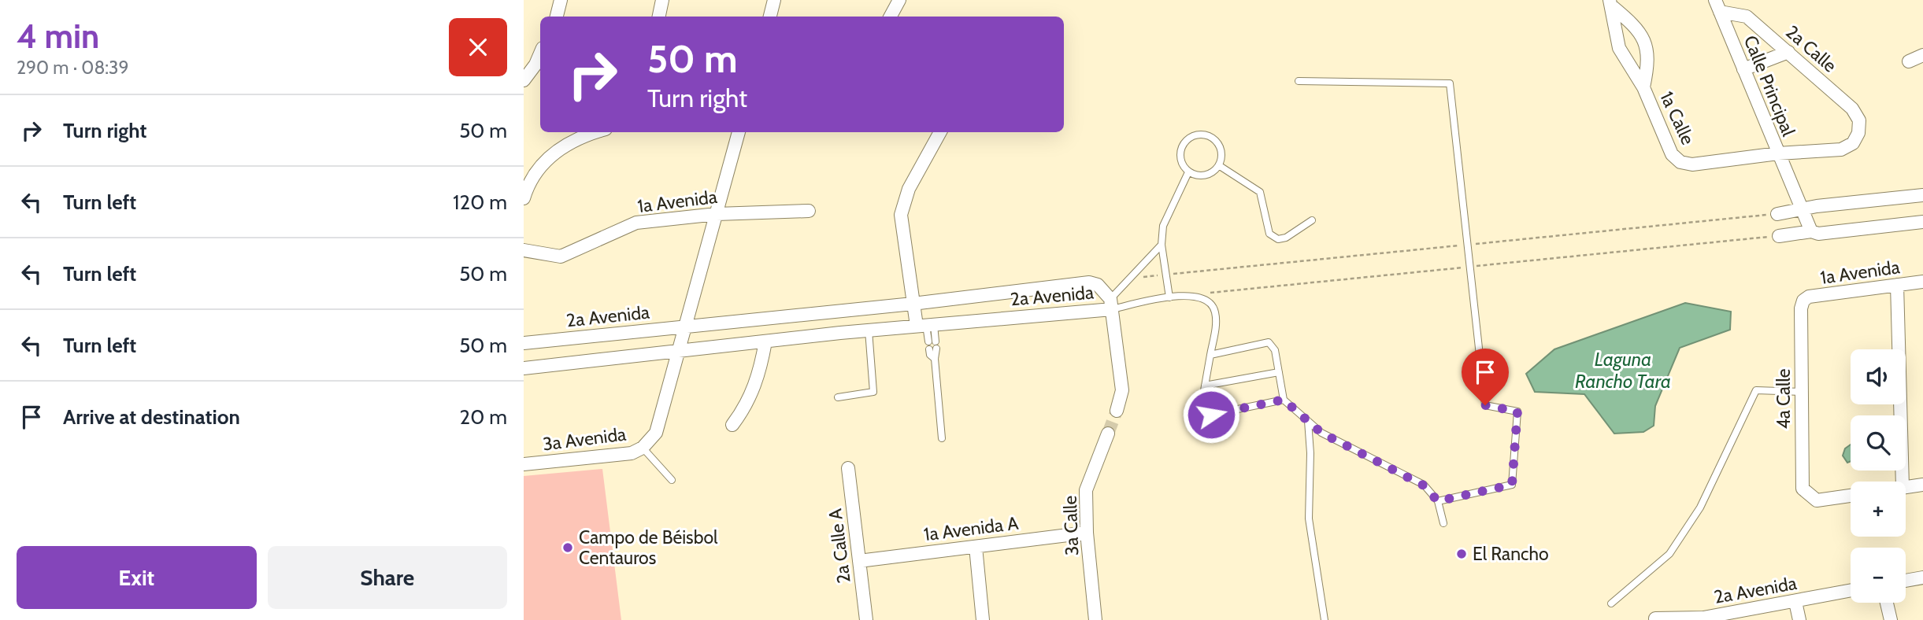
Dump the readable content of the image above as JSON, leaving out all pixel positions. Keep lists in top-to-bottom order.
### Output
{
  "streets": {
    "street": [
      "2a Calle",
      "Calle Principal",
      "1a Calle",
      "1a Avenida",
      "2a Avenida",
      "4a Calle",
      "3a Avenida",
      "3a Calle",
      "1a Avenida A",
      "2a Calle A"
    ]
  },
  "crossings": [
    ["2a Calle", "Calle Principal"],
    ["2a Calle", "1a Calle"],
    ["Calle Principal", "1a Calle"],
    ["1a Avenida", "4a Calle"],
    ["1a Avenida", "3a Avenida"],
    ["2a Avenida", "3a Avenida"],
    ["3a Calle", "1a Avenida A"],
    ["1a Avenida A", "2a Calle A"]
  ],
  "water": ["Laguna Rancho Tara"],
  "places": ["Campo de Béisbol Centauros", "El Rancho"],
  "page": {
    "heading": ["4 min", "290 m · 08:39"],
    "turn": ["50 m", "Turn right"],
    "list": [
      {
        "name": "Turn right",
        "value": "50 m"
      },
      {
        "name": "Turn left",
        "value": "120 m"
      },
      {
        "name": "Turn left",
        "value": "50 m"
      },
      {
        "name": "Turn left",
        "value": "50 m"
      },
      {
        "name": "Arrive at destination",
        "value": "20 m"
      }
    ],
    "map_buttons": ["+", "−"],
    "buttons": ["Exit", "Share"]
  }
}
